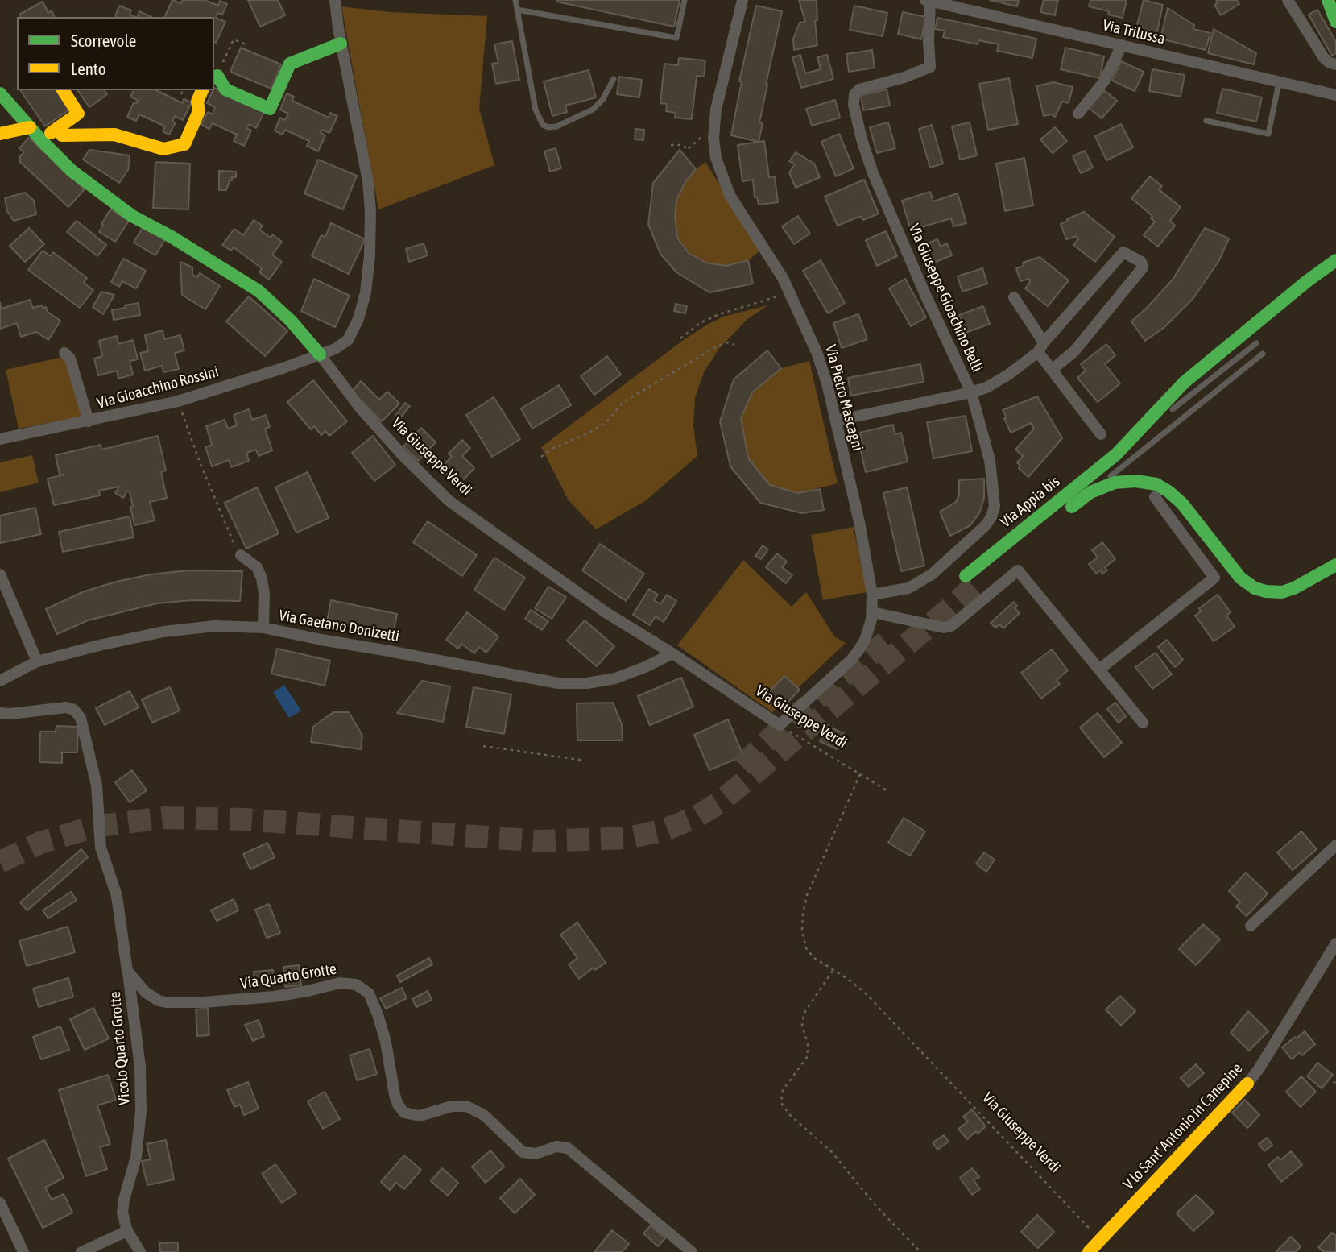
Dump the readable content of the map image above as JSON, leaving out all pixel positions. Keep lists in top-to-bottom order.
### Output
{
  "streets": {
    "main road": ["Via Giuseppe Verdi", "Via Appia bis", "V.lo Sant' Antonio in Canepine"],
    "street": [
      "Via Trilussa",
      "Via Giuseppe Gioachino Belli",
      "Via Gioacchino Rossini",
      "Via Pietro Mascagni",
      "Via Gaetano Donizetti",
      "Via Quarto Grotte",
      "Vicolo Quarto Grotte"
    ]
  },
  "crossings": [
    ["Via Trilussa", "Via Giuseppe Gioachino Belli"],
    ["Via Giuseppe Gioachino Belli", "Via Pietro Mascagni"],
    ["Via Gioacchino Rossini", "Via Giuseppe Verdi"],
    ["Via Pietro Mascagni", "Via Giuseppe Verdi"],
    ["Via Giuseppe Verdi", "Via Gaetano Donizetti"],
    ["Via Giuseppe Verdi", "V.lo Sant' Antonio in Canepine"],
    ["Via Quarto Grotte", "Vicolo Quarto Grotte"]
  ],
  "legend": ["Scorrevole", "Lento"]
}
